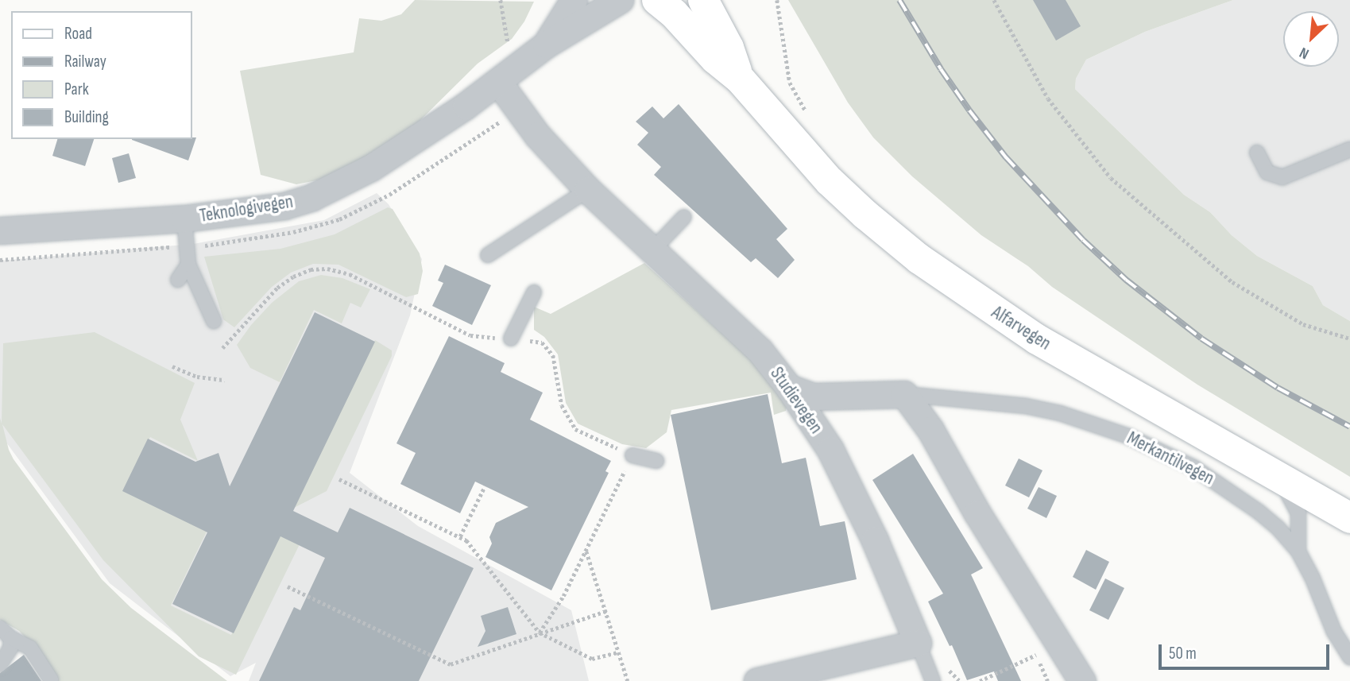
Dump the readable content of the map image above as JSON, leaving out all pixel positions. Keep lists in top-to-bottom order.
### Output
{
  "streets": {
    "main road": ["Alfarvegen"],
    "street": ["Teknologivegen", "Studievegen", "Merkantilvegen"]
  },
  "crossings": [
    ["Teknologivegen", "Studievegen"],
    ["Studievegen", "Merkantilvegen"]
  ],
  "legend": [
    "Road",
    "Railway",
    "Park",
    "Building"
  ],
  "scale_bar": "50 m",
  "north": "bottom left"
}
